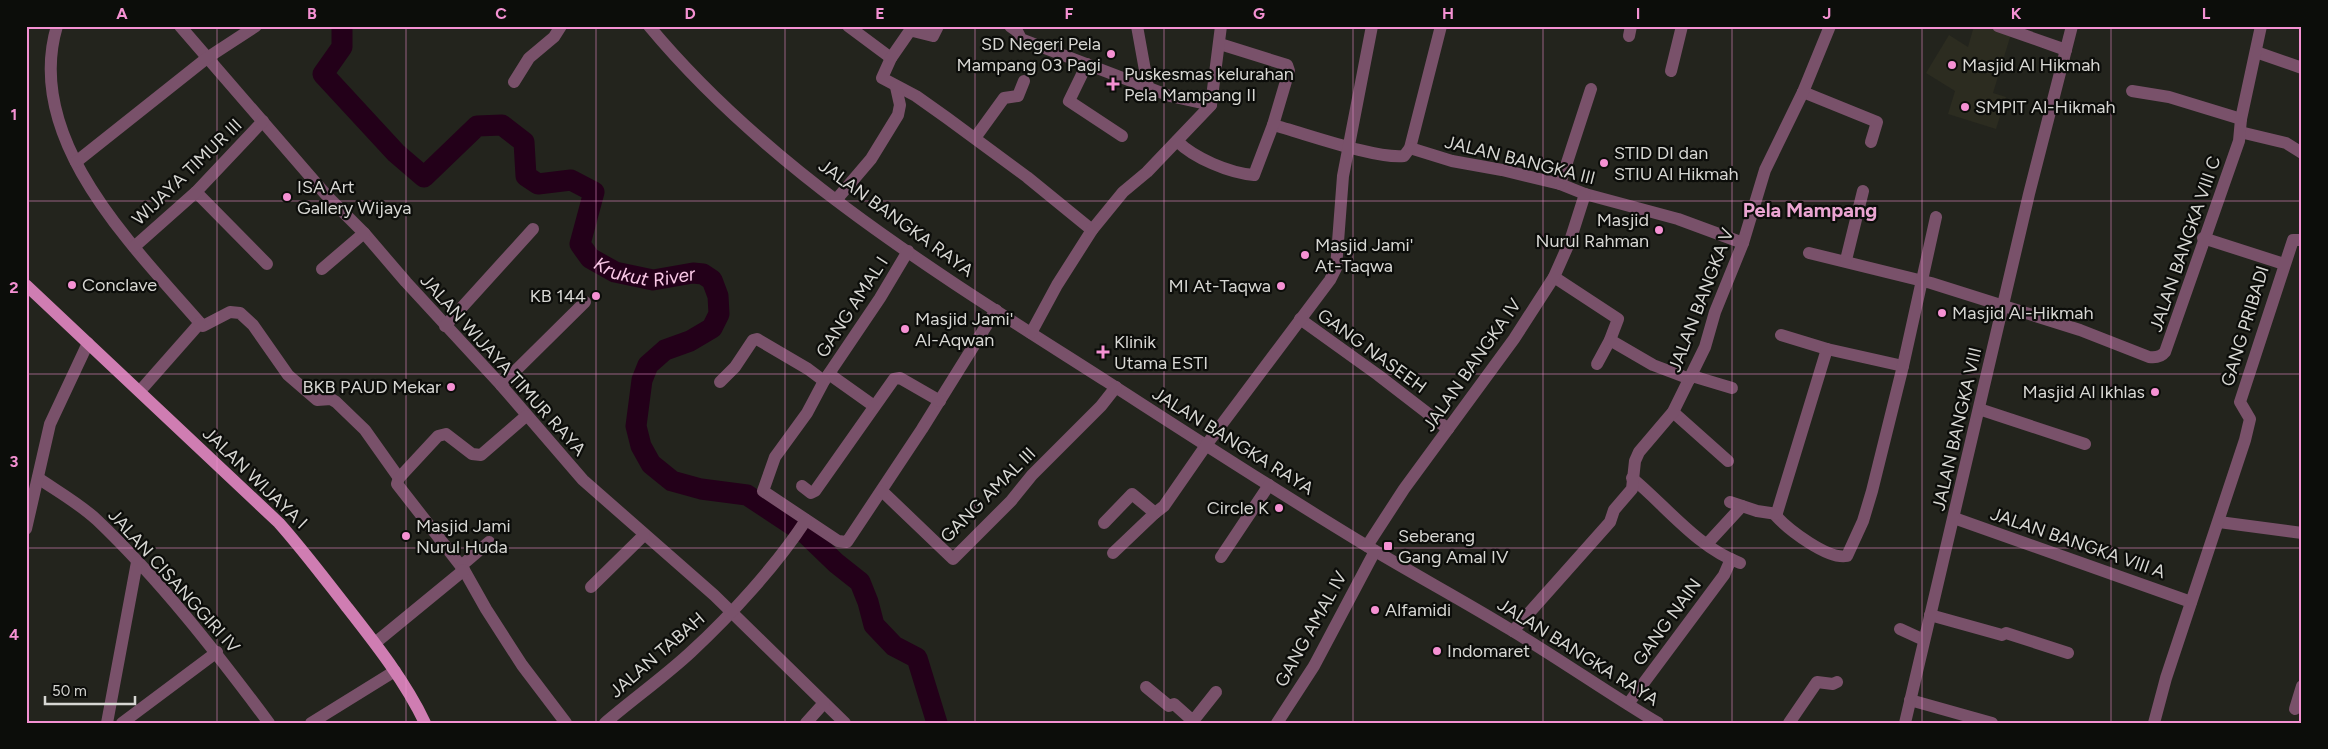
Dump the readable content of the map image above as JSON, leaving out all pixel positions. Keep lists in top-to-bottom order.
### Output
{
  "streets": {
    "main road": ["JALAN WIJAYA I"],
    "street": [
      "JALAN BANGKA III",
      "WIJAYA TIMUR III",
      "JALAN BANGKA RAYA",
      "JALAN BANGKA VIII C",
      "JALAN BANGKA V",
      "GANG AMAL I",
      "GANG PRIBADI",
      "GANG NASEEH",
      "JALAN WIJAYA TIMUR RAYA",
      "JALAN BANGKA IV",
      "JALAN BANGKA VIII",
      "GANG AMAL III",
      "JALAN BANGKA VIII A",
      "JALAN CISANGGIRI IV",
      "GANG NAIN",
      "GANG AMAL IV",
      "JALAN TABAH"
    ]
  },
  "crossings": [
    ["JALAN BANGKA III", "JALAN BANGKA V"],
    ["JALAN BANGKA III", "JALAN BANGKA IV"],
    ["WIJAYA TIMUR III", "JALAN WIJAYA TIMUR RAYA"],
    ["JALAN BANGKA RAYA", "JALAN BANGKA V"],
    ["JALAN BANGKA RAYA", "GANG AMAL I"],
    ["JALAN BANGKA RAYA", "JALAN BANGKA IV"],
    ["JALAN BANGKA RAYA", "GANG AMAL III"],
    ["JALAN BANGKA RAYA", "GANG NAIN"],
    ["JALAN BANGKA RAYA", "GANG AMAL IV"],
    ["JALAN BANGKA VIII C", "GANG PRIBADI"],
    ["JALAN BANGKA VIII C", "JALAN BANGKA VIII"],
    ["GANG AMAL I", "GANG AMAL III"],
    ["GANG AMAL I", "JALAN TABAH"],
    ["GANG NASEEH", "JALAN BANGKA IV"],
    ["JALAN WIJAYA TIMUR RAYA", "JALAN TABAH"],
    ["JALAN BANGKA IV", "GANG AMAL IV"],
    ["JALAN BANGKA VIII", "JALAN BANGKA VIII A"]
  ],
  "districts": ["Pela Mampang"],
  "water": ["Krukut River"],
  "places": {
    "other": [
      "SD Negeri Pela Mampang 03 Pagi",
      "Masjid Al Hikmah",
      "SMPIT Al-Hikmah",
      "STID DI dan STIU Al Hikmah",
      "ISA Art Gallery Wijaya",
      "Masjid Nurul Rahman",
      "Masjid Jami' At-Taqwa",
      "Conclave",
      "MI At-Taqwa",
      "KB 144",
      "Masjid Al-Hikmah",
      "Masjid Jami' Al-Aqwan",
      "BKB PAUD Mekar",
      "Masjid Al Ikhlas",
      "Circle K",
      "Masjid Jami Nurul Huda",
      "Alfamidi",
      "Indomaret"
    ],
    "health": ["Puskesmas kelurahan Pela Mampang II", "Klinik Utama ESTI"],
    "transit": ["Seberang Gang Amal IV"]
  },
  "scale_bar": "50 m",
  "grid": {
    "columns": [
      "A",
      "B",
      "C",
      "D",
      "E",
      "F",
      "G",
      "H",
      "I",
      "J",
      "K",
      "L"
    ],
    "rows": [
      "1",
      "2",
      "3",
      "4"
    ]
  }
}
